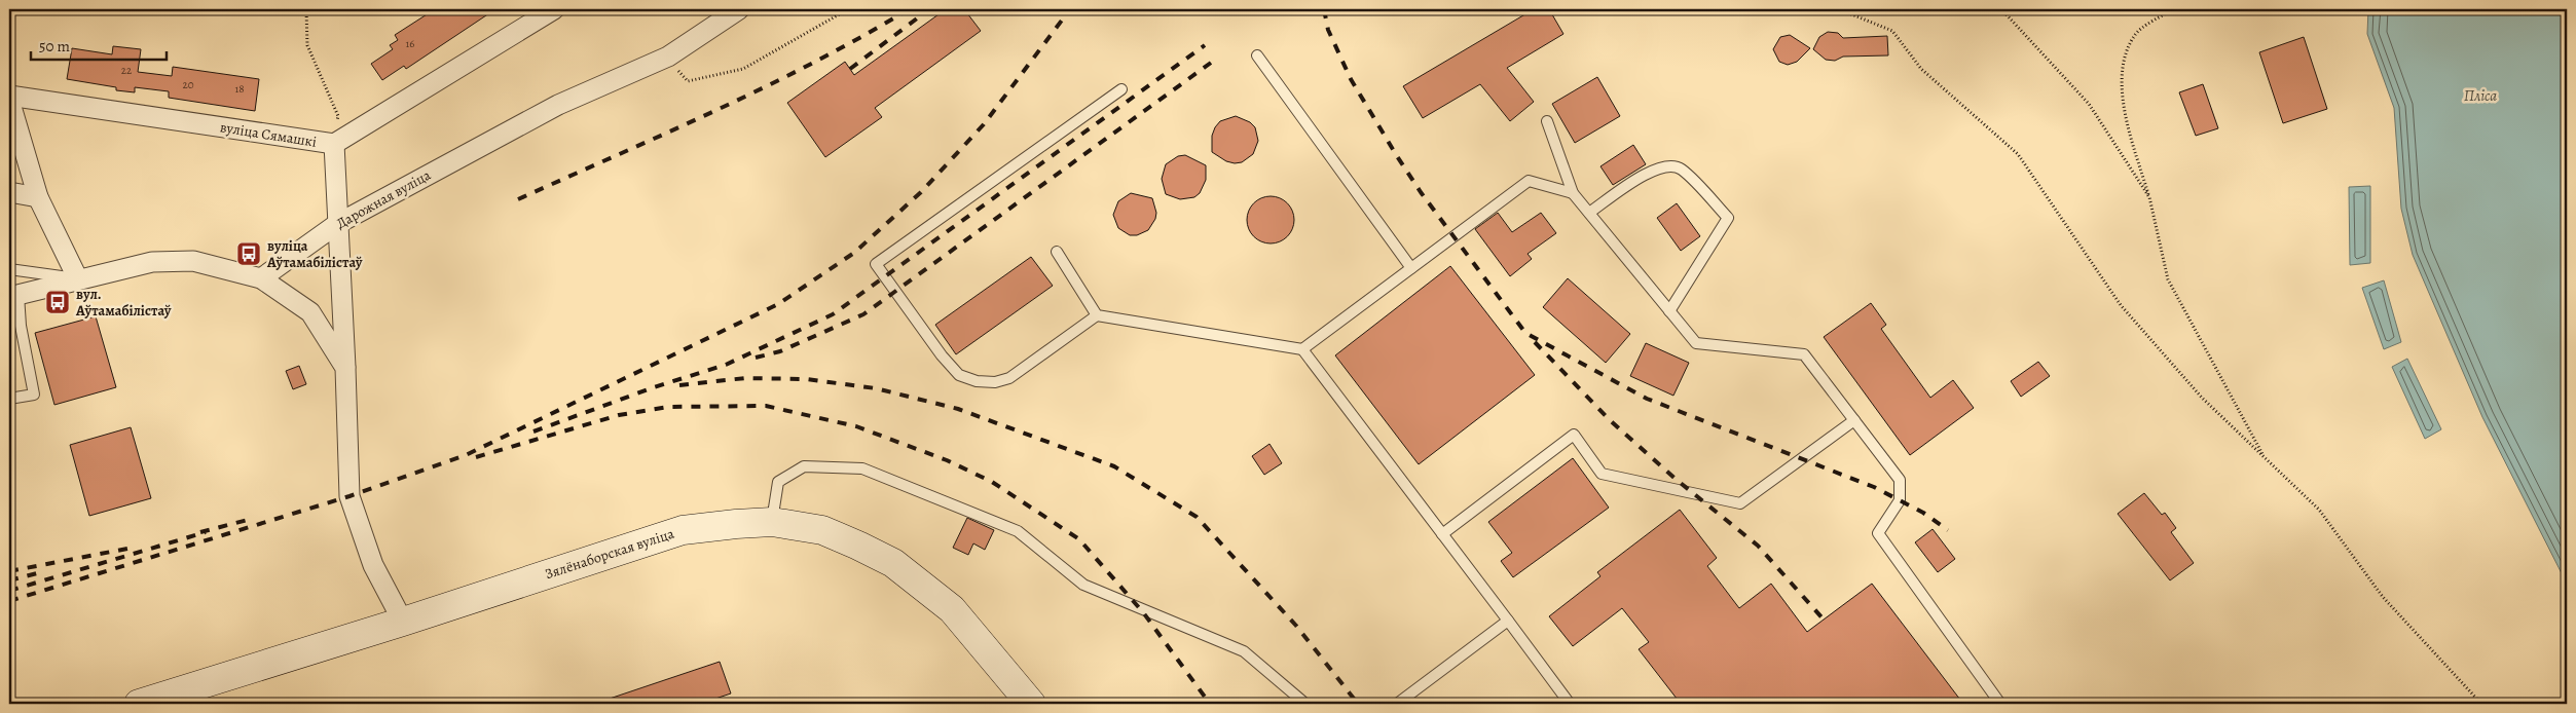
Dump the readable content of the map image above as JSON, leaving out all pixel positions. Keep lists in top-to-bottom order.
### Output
{
  "streets": {
    "main road": ["Зялёнаборская вуліца"],
    "street": ["вуліца Сямашкі", "Дарожная вуліца"]
  },
  "water": ["Пліса"],
  "places": {
    "bus stop": ["вуліца Аўтамабілістаў", "вул. Аўтамабілістаў"]
  },
  "house_numbers": [
    "16",
    "22",
    "20",
    "18"
  ],
  "scale_bar": "50 m"
}
